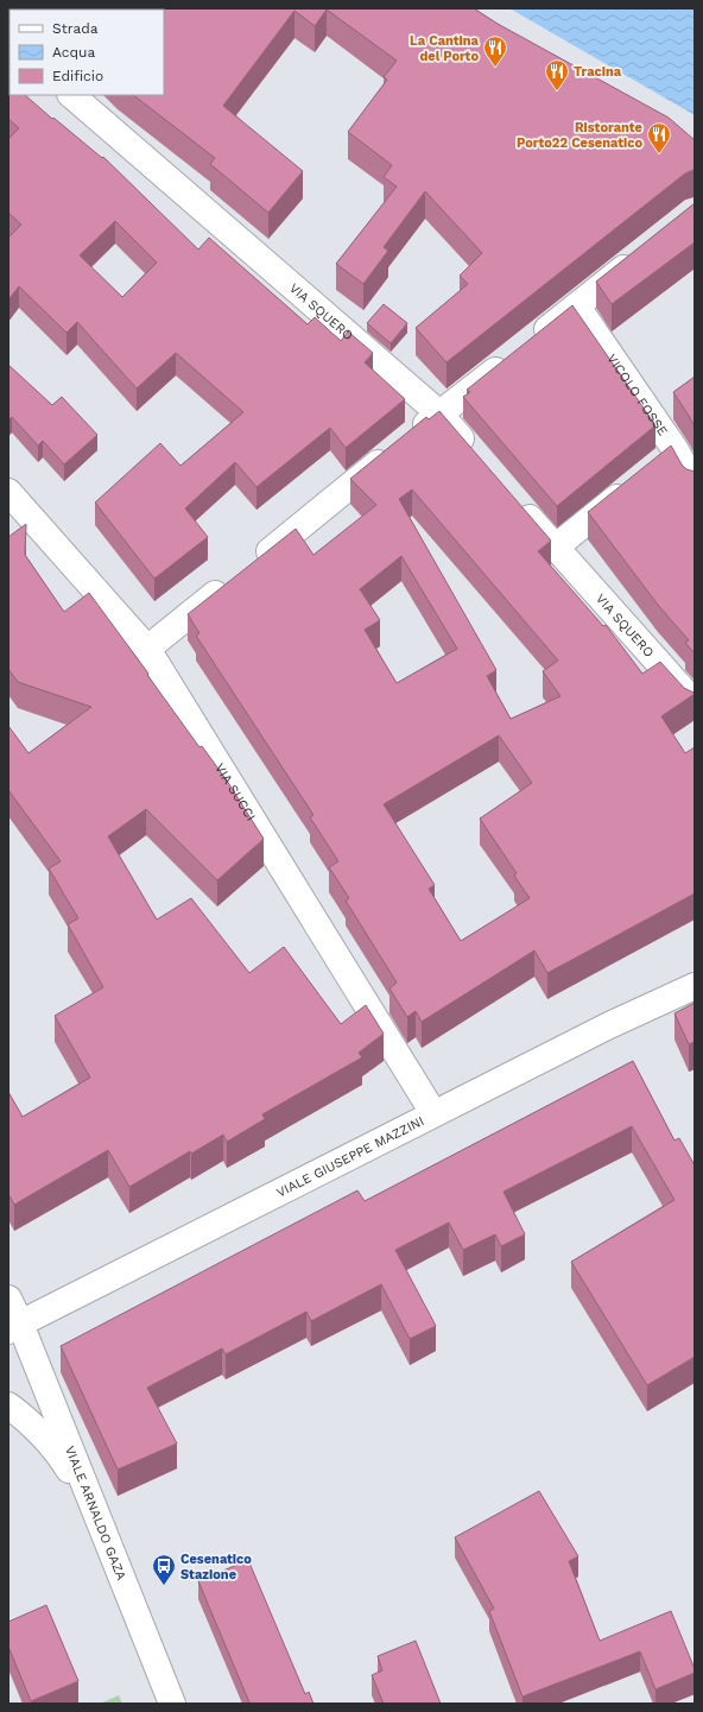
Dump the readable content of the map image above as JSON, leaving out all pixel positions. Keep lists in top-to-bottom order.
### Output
{
  "streets": {
    "street": [
      "VIA SQUERO",
      "VICOLO FOSSE",
      "VIA SUCCI",
      "VIALE GIUSEPPE MAZZINI",
      "VIALE ARNALDO GAZA"
    ]
  },
  "crossings": [
    ["VIA SUCCI", "VIALE GIUSEPPE MAZZINI"],
    ["VIALE GIUSEPPE MAZZINI", "VIALE ARNALDO GAZA"]
  ],
  "places": {
    "restaurant": ["La Cantina del Porto", "Tracina", "Ristorante Porto22 Cesenatico"],
    "bus stop": ["Cesenatico Stazione"]
  },
  "legend": ["Strada", "Acqua", "Edificio"]
}
